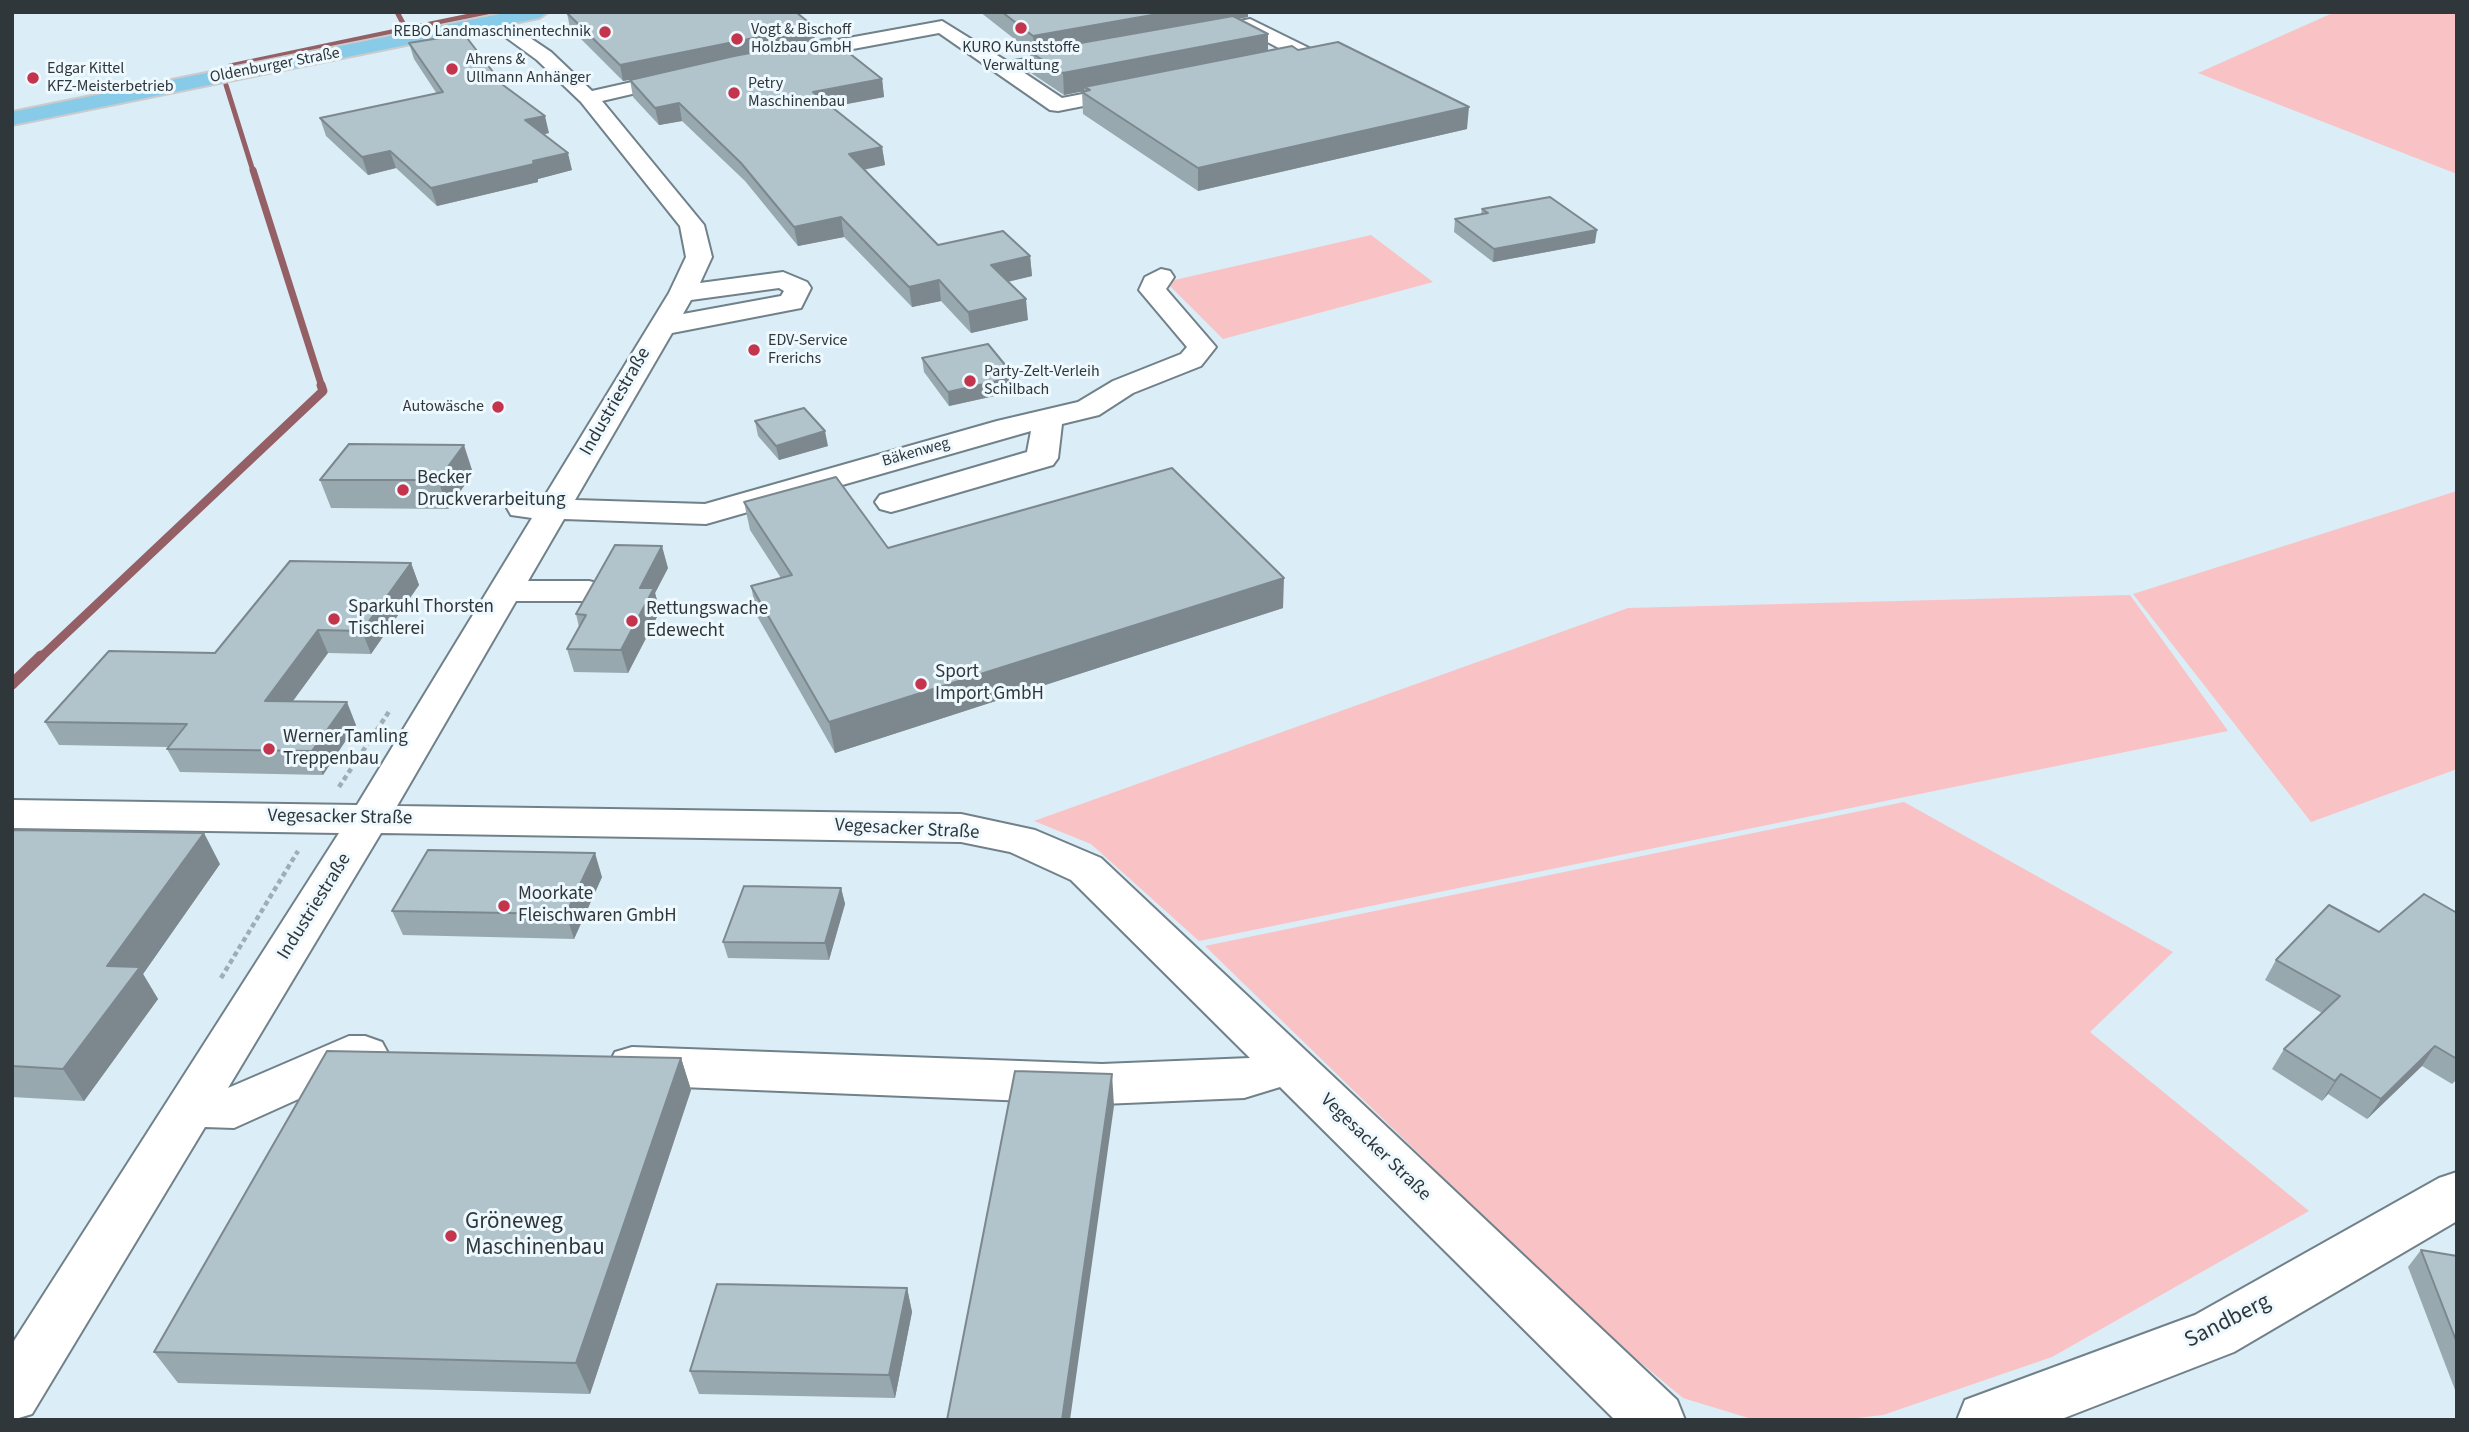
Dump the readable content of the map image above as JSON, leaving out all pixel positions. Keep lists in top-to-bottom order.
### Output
{
  "streets": {
    "main road": ["Oldenburger Straße"],
    "street": [
      "Industriestraße",
      "Bäkenweg",
      "Vegesacker Straße",
      "Sandberg"
    ]
  },
  "crossings": [
    ["Oldenburger Straße", "Industriestraße"],
    ["Industriestraße", "Bäkenweg"],
    ["Industriestraße", "Vegesacker Straße"]
  ],
  "places": [
    "KURO Kunststoffe Verwaltung",
    "REBO Landmaschinentechnik",
    "Vogt & Bischoff Holzbau GmbH",
    "Ahrens & Ullmann Anhänger",
    "Edgar Kittel KFZ-Meisterbetrieb",
    "Petry Maschinenbau",
    "EDV-Service Frerichs",
    "Party-Zelt-Verleih Schilbach",
    "Autowäsche",
    "Becker Druckverarbeitung",
    "Sparkuhl Thorsten Tischlerei",
    "Rettungswache Edewecht",
    "Sport Import GmbH",
    "Werner Tamling Treppenbau",
    "Moorkate Fleischwaren GmbH",
    "Gröneweg Maschinenbau"
  ]
}
